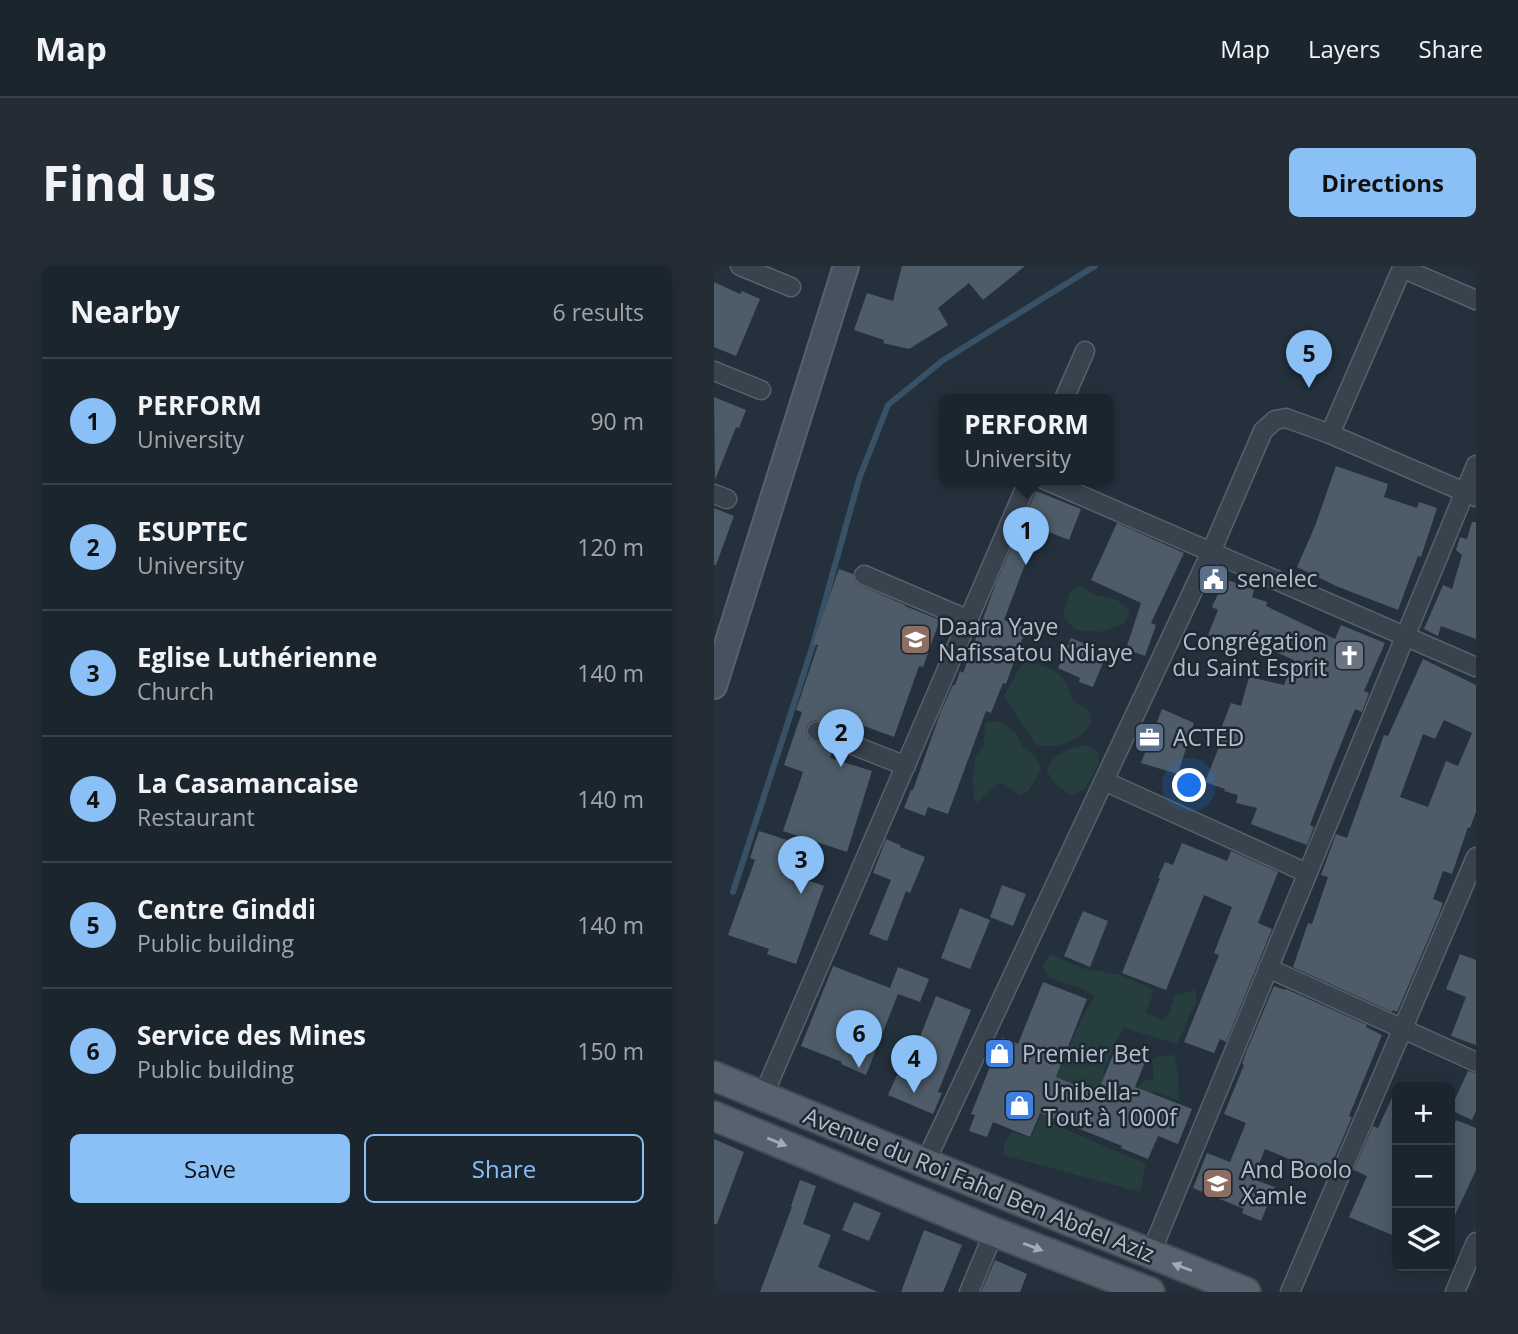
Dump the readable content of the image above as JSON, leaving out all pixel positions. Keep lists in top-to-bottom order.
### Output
{
  "streets": {
    "main road": ["Avenue du Roi Fahd Ben Abdel Aziz"]
  },
  "places": {
    "public building": ["senelec"],
    "school or university": ["Daara Yaye Nafissatou Ndiaye", "And Boolo Xamle"],
    "church": ["Congrégation du Saint Esprit"],
    "office": ["ACTED"],
    "shop": ["Premier Bet", "Unibella- Tout à 1000f"]
  },
  "page": {
    "header": "Map",
    "nav": ["Map", "Layers", "Share"],
    "buttons": [
      "Directions",
      ["Save", "Share"]
    ],
    "title": "Find us",
    "heading": ["Nearby", "6 results"],
    "pins": [
      "5",
      "1",
      "2",
      "3",
      "6",
      "4"
    ],
    "list": [
      {
        "mark": "1",
        "name": "PERFORM",
        "note": "University",
        "value": "90 m"
      },
      {
        "mark": "2",
        "name": "ESUPTEC",
        "note": "University",
        "value": "120 m"
      },
      {
        "mark": "3",
        "name": "Eglise Luthérienne",
        "note": "Church",
        "value": "140 m"
      },
      {
        "mark": "4",
        "name": "La Casamancaise",
        "note": "Restaurant",
        "value": "140 m"
      },
      {
        "mark": "5",
        "name": "Centre Ginddi",
        "note": "Public building",
        "value": "140 m"
      },
      {
        "mark": "6",
        "name": "Service des Mines",
        "note": "Public building",
        "value": "150 m"
      }
    ],
    "popup": ["PERFORM", "University"],
    "map_buttons": ["+", "−"]
  }
}
